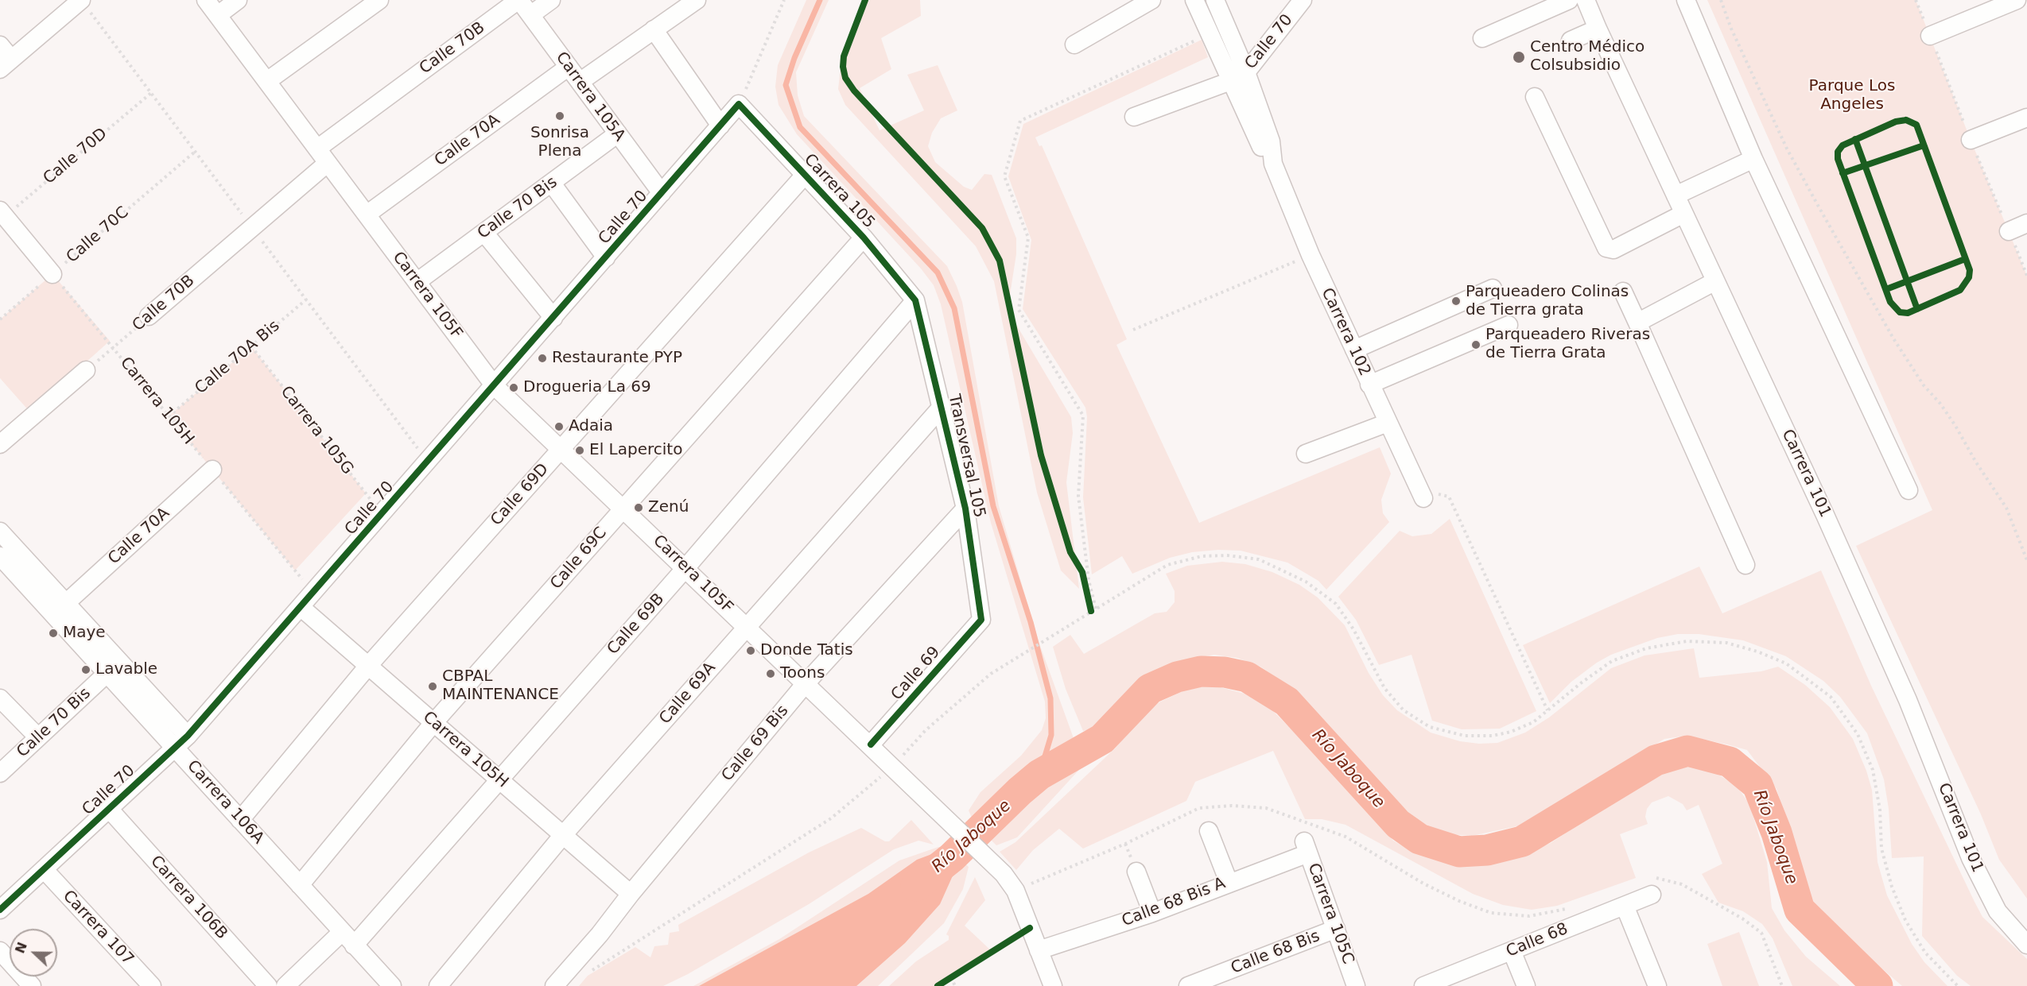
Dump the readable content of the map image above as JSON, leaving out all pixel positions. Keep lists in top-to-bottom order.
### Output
{
  "streets": {
    "street": [
      "Calle 70",
      "Calle 70B",
      "Carrera 105A",
      "Calle 70A",
      "Carrera 105",
      "Calle 70 Bis",
      "Carrera 105F",
      "Carrera 102",
      "Carrera 105H",
      "Transversal 105",
      "Carrera 101",
      "Calle 69D",
      "Calle 69C",
      "Calle 69B",
      "Calle 69",
      "Calle 69A",
      "Calle 69 Bis",
      "Carrera 106A",
      "Carrera 106B",
      "Calle 68 Bis A",
      "Carrera 105C",
      "Carrera 107",
      "Calle 68",
      "Calle 68 Bis"
    ],
    "path": [
      "Calle 70D",
      "Calle 70C",
      "Calle 70A Bis",
      "Carrera 105G"
    ]
  },
  "crossings": [
    ["Calle 70", "Carrera 105A"],
    ["Calle 70", "Carrera 105"],
    ["Calle 70", "Carrera 105F"],
    ["Calle 70", "Carrera 102"],
    ["Calle 70", "Carrera 105H"],
    ["Calle 70", "Carrera 105G"],
    ["Calle 70", "Carrera 106A"],
    ["Calle 70", "Carrera 106B"],
    ["Calle 70", "Carrera 107"],
    ["Calle 70B", "Carrera 105A"],
    ["Calle 70B", "Carrera 105F"],
    ["Calle 70B", "Carrera 105H"],
    ["Carrera 105A", "Calle 70A"],
    ["Carrera 105A", "Calle 70 Bis"],
    ["Calle 70A", "Carrera 105F"],
    ["Calle 70A", "Carrera 105H"],
    ["Calle 70A", "Carrera 106A"],
    ["Carrera 105", "Transversal 105"],
    ["Carrera 105", "Calle 69D"],
    ["Carrera 105", "Calle 69C"],
    ["Carrera 105", "Calle 69B"],
    ["Calle 70 Bis", "Carrera 105F"],
    ["Calle 70 Bis", "Carrera 106A"],
    ["Calle 70C", "Carrera 105H"],
    ["Carrera 105F", "Calle 69D"],
    ["Carrera 105F", "Calle 69C"],
    ["Carrera 105F", "Calle 69B"],
    ["Carrera 105F", "Calle 69"],
    ["Carrera 105F", "Calle 69A"],
    ["Carrera 105F", "Calle 69 Bis"],
    ["Carrera 105F", "Calle 68 Bis A"],
    ["Calle 70A Bis", "Carrera 105H"],
    ["Calle 70A Bis", "Carrera 105G"],
    ["Carrera 105H", "Calle 69D"],
    ["Carrera 105H", "Calle 69C"],
    ["Carrera 105H", "Calle 69B"],
    ["Carrera 105H", "Calle 69A"],
    ["Carrera 105H", "Calle 69 Bis"],
    ["Transversal 105", "Calle 69B"],
    ["Transversal 105", "Calle 69"],
    ["Transversal 105", "Calle 69A"],
    ["Transversal 105", "Calle 69 Bis"],
    ["Calle 69D", "Carrera 106A"],
    ["Calle 69C", "Carrera 106A"],
    ["Calle 69B", "Carrera 106A"],
    ["Calle 68 Bis A", "Carrera 105C"],
    ["Carrera 105C", "Calle 68 Bis"]
  ],
  "water": ["Río Jaboque"],
  "parks": ["Parque Los Angeles"],
  "places": [
    "Centro Médico Colsubsidio",
    "Sonrisa Plena",
    "Parqueadero Colinas de Tierra grata",
    "Parqueadero Riveras de Tierra Grata",
    "Restaurante PYP",
    "Drogueria La 69",
    "Adaia",
    "El Lapercito",
    "Zenú",
    "Maye",
    "Donde Tatis",
    "Lavable",
    "Toons",
    "CBPAL MAINTENANCE"
  ],
  "north": "left"
}
